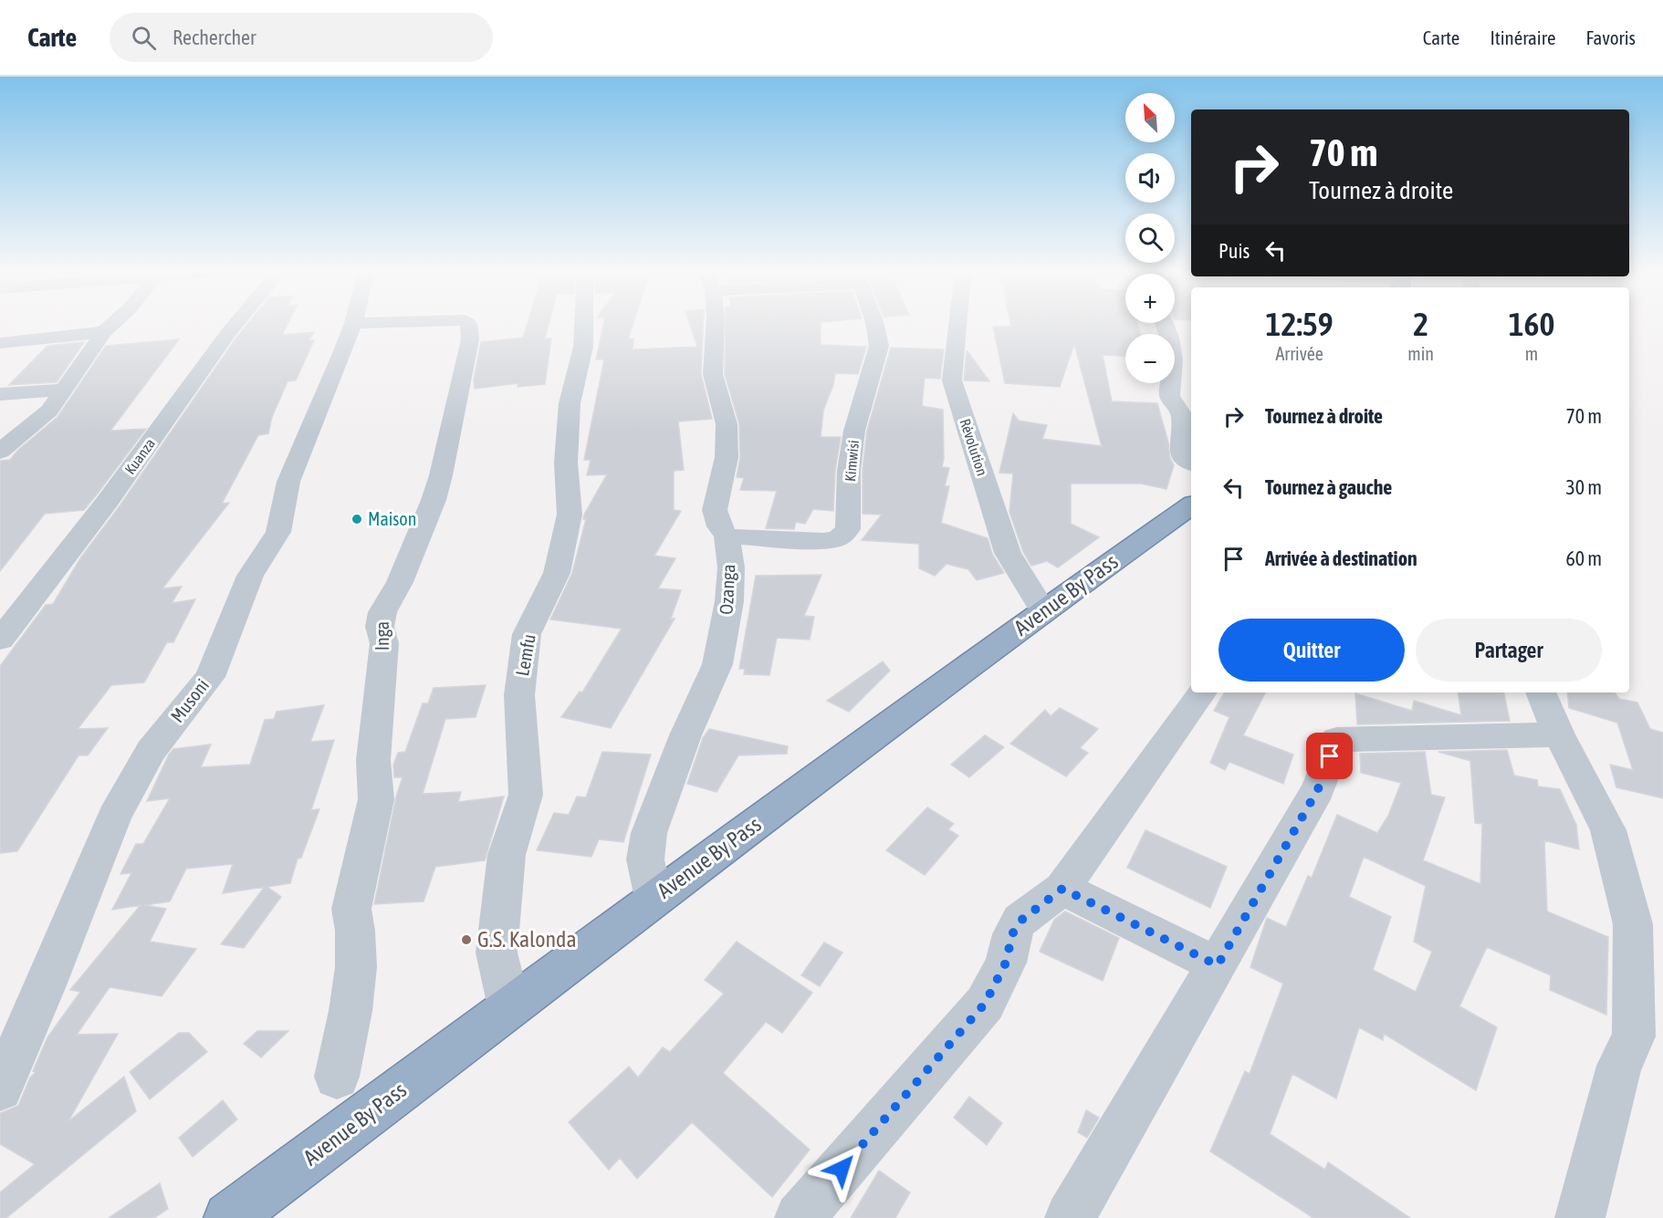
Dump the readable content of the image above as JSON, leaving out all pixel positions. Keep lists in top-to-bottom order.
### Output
{
  "streets": {
    "highway": ["Avenue By Pass"],
    "street": [
      "Révolution",
      "Kuanza",
      "Kimwisi",
      "Ozanga",
      "Inga",
      "Lemfu",
      "Musoni"
    ]
  },
  "crossings": [
    ["Révolution", "Avenue By Pass"],
    ["Kimwisi", "Ozanga"],
    ["Ozanga", "Avenue By Pass"],
    ["Avenue By Pass", "Lemfu"]
  ],
  "places": ["Maison", "G.S. Kalonda"],
  "north": "top left",
  "page": {
    "header": "Carte",
    "search": "Rechercher",
    "nav": ["Carte", "Itinéraire", "Favoris"],
    "map_buttons": ["+", "−"],
    "turn": ["70 m", "Tournez à droite"],
    "then": "Puis",
    "eta": [
      "12:59",
      "Arrivée",
      "2",
      "min",
      "160",
      "m"
    ],
    "list": [
      {
        "name": "Tournez à droite",
        "value": "70 m"
      },
      {
        "name": "Tournez à gauche",
        "value": "30 m"
      },
      {
        "name": "Arrivée à destination",
        "value": "60 m"
      }
    ],
    "buttons": ["Quitter", "Partager"]
  }
}
